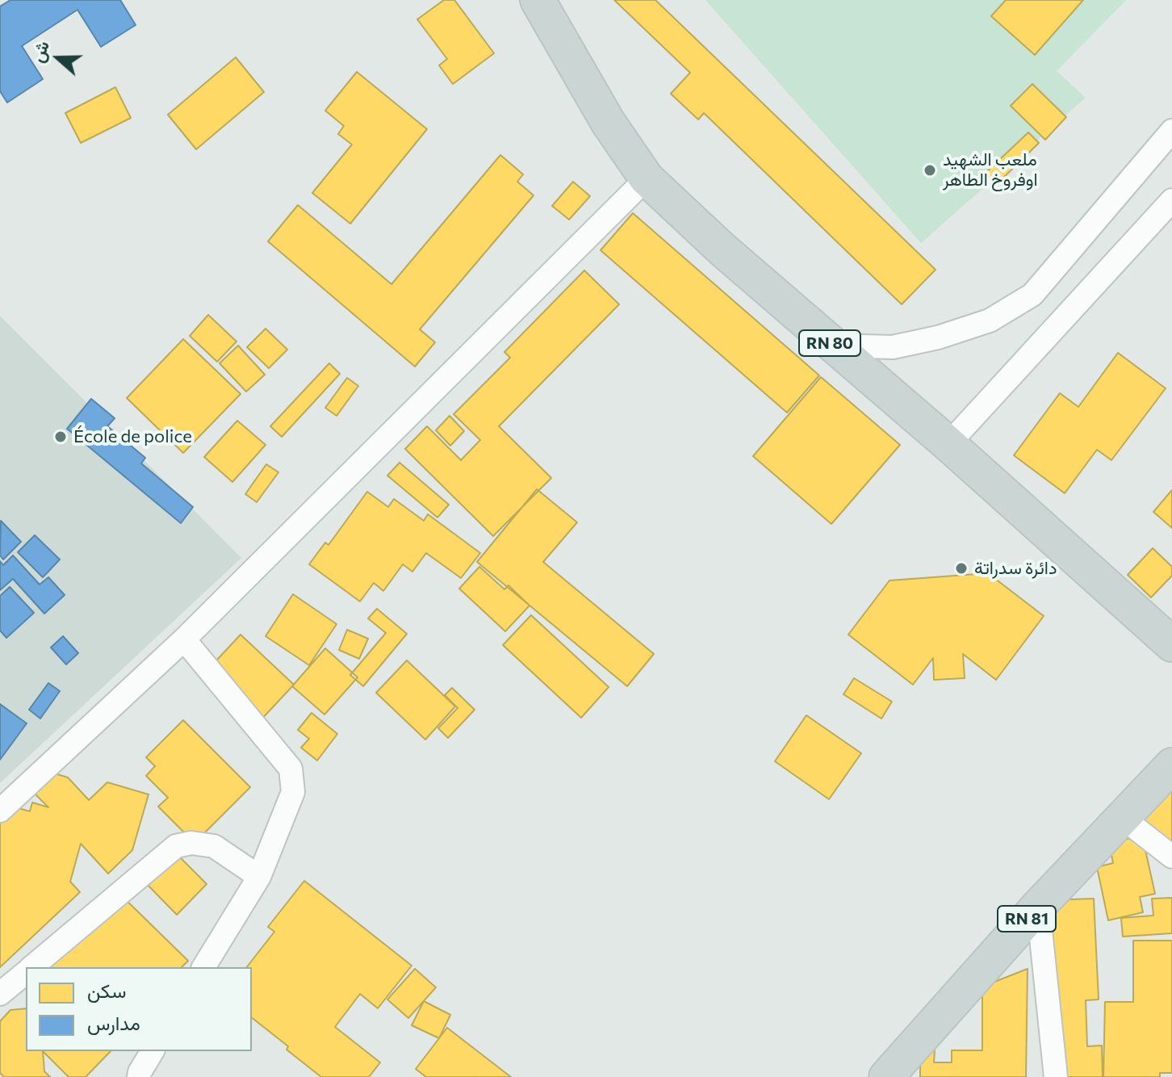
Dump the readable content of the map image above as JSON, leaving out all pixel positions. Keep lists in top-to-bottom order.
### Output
{
  "streets": {
    "main road": ["RN 80", "RN 81"]
  },
  "places": ["ملعب الشهيد اوفروخ الطاهر", "École de police", "دائرة سدراتة"],
  "legend": ["سكن", "مدارس"],
  "north": "left"
}
